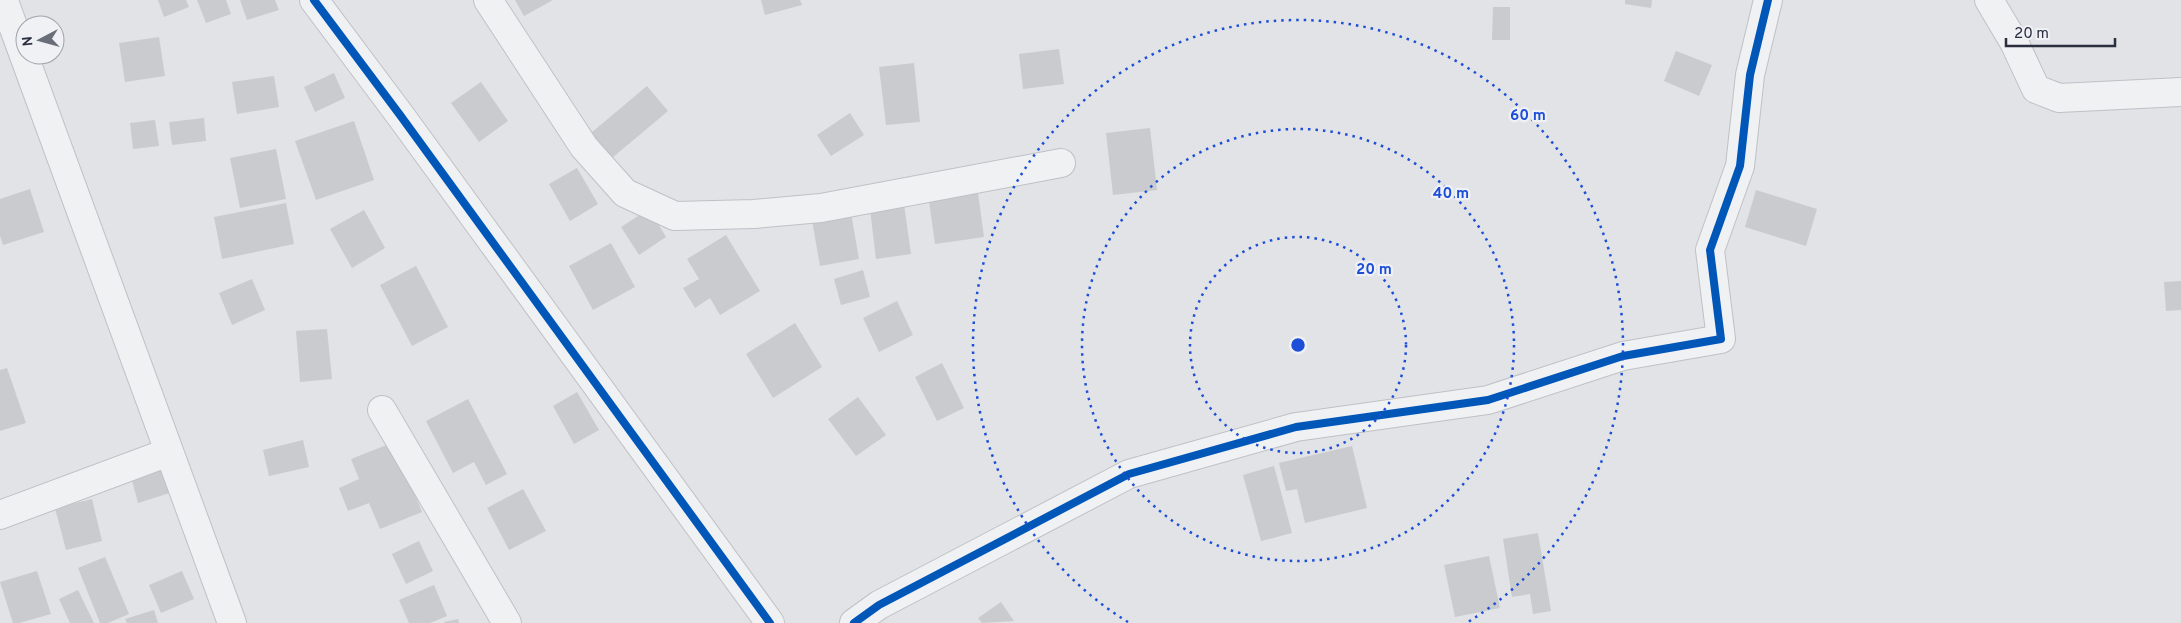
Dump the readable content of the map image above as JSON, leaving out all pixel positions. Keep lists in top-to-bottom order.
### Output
{
  "scale_bar": "20 m",
  "north": "left",
  "rings": ["60 m", "40 m", "20 m"]
}
